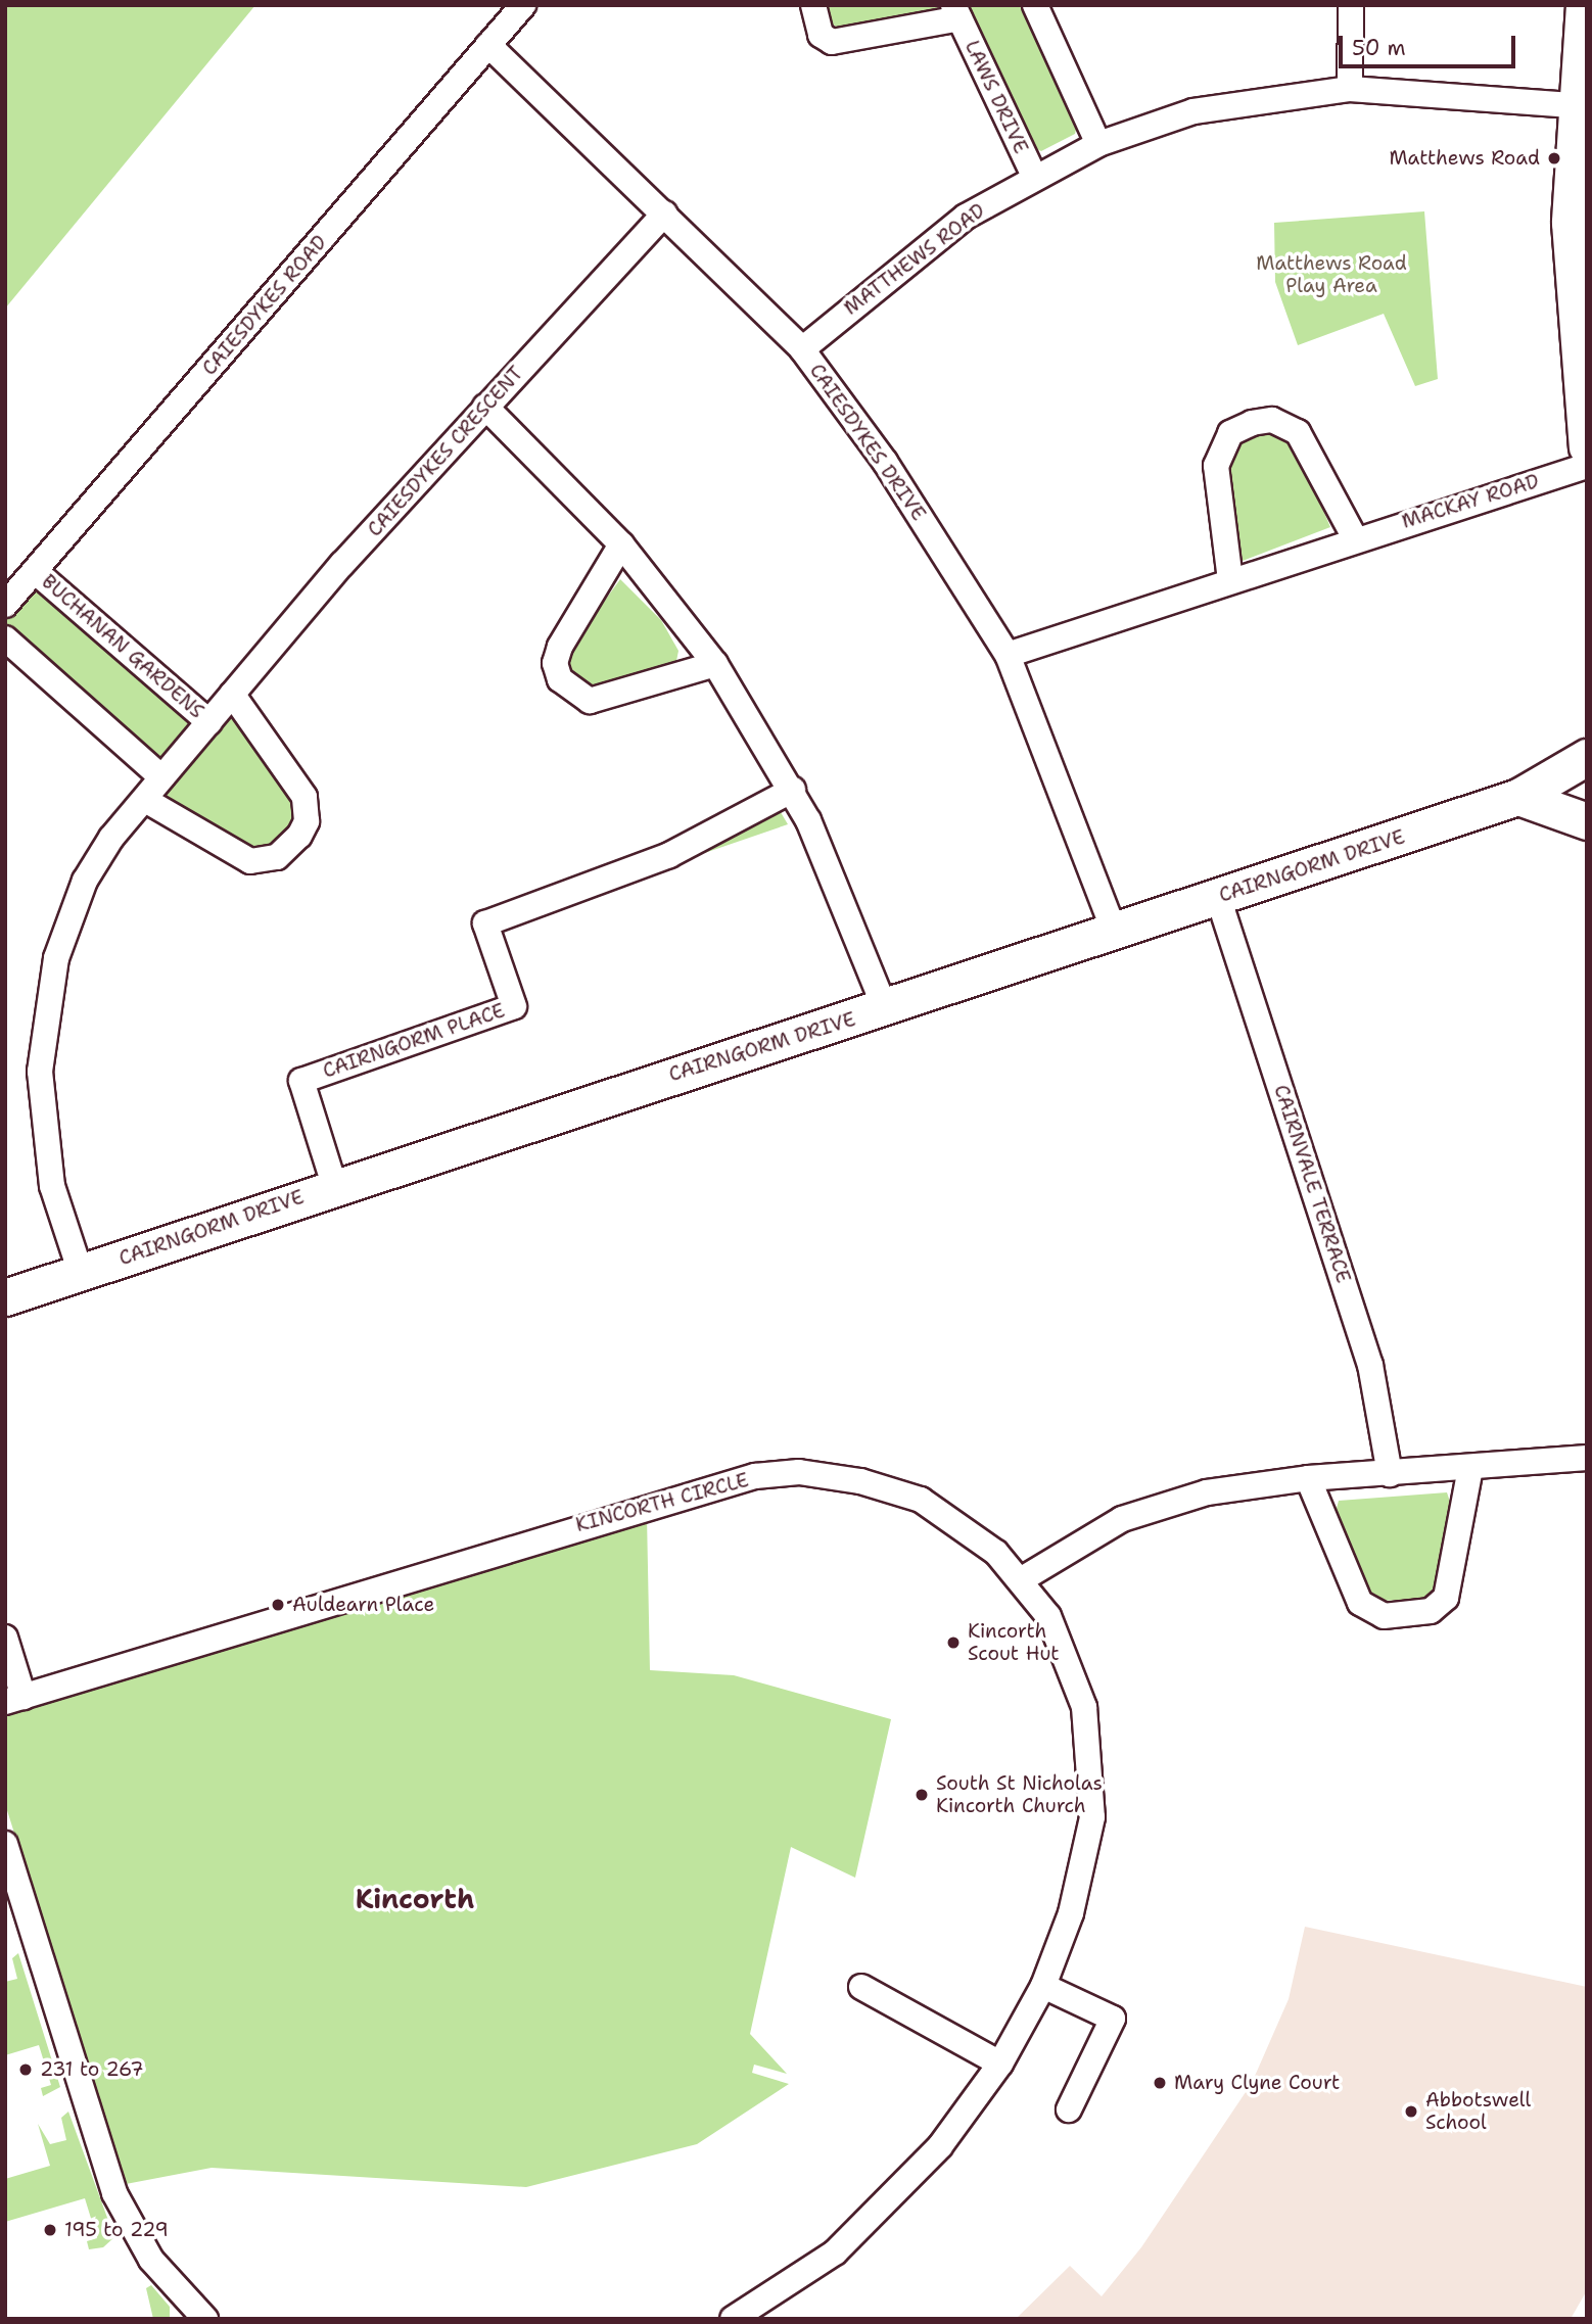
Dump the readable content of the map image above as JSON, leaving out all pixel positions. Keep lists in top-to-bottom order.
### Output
{
  "streets": {
    "street": [
      "LAWS DRIVE",
      "MATTHEWS ROAD",
      "CAIESDYKES ROAD",
      "CAIESDYKES DRIVE",
      "CAIESDYKES CRESCENT",
      "MACKAY ROAD",
      "BUCHANAN GARDENS",
      "CAIRNGORM DRIVE",
      "CAIRNGORM PLACE",
      "CAIRNVALE TERRACE",
      "KINCORTH CIRCLE"
    ]
  },
  "crossings": [
    ["LAWS DRIVE", "MATTHEWS ROAD"],
    ["MATTHEWS ROAD", "CAIESDYKES DRIVE"],
    ["CAIESDYKES ROAD", "CAIESDYKES DRIVE"],
    ["CAIESDYKES ROAD", "BUCHANAN GARDENS"],
    ["CAIESDYKES DRIVE", "CAIESDYKES CRESCENT"],
    ["CAIESDYKES DRIVE", "MACKAY ROAD"],
    ["CAIESDYKES DRIVE", "CAIRNGORM DRIVE"],
    ["CAIESDYKES CRESCENT", "BUCHANAN GARDENS"],
    ["CAIESDYKES CRESCENT", "CAIRNGORM DRIVE"],
    ["CAIRNGORM DRIVE", "CAIRNGORM PLACE"],
    ["CAIRNGORM DRIVE", "CAIRNVALE TERRACE"]
  ],
  "districts": ["Kincorth"],
  "parks": ["Matthews Road Play Area"],
  "places": [
    "Matthews Road",
    "Auldearn Place",
    "Kincorth Scout Hut",
    "South St Nicholas Kincorth Church",
    "231 to 267",
    "Mary Clyne Court",
    "Abbotswell School",
    "195 to 229"
  ],
  "scale_bar": "50 m"
}
